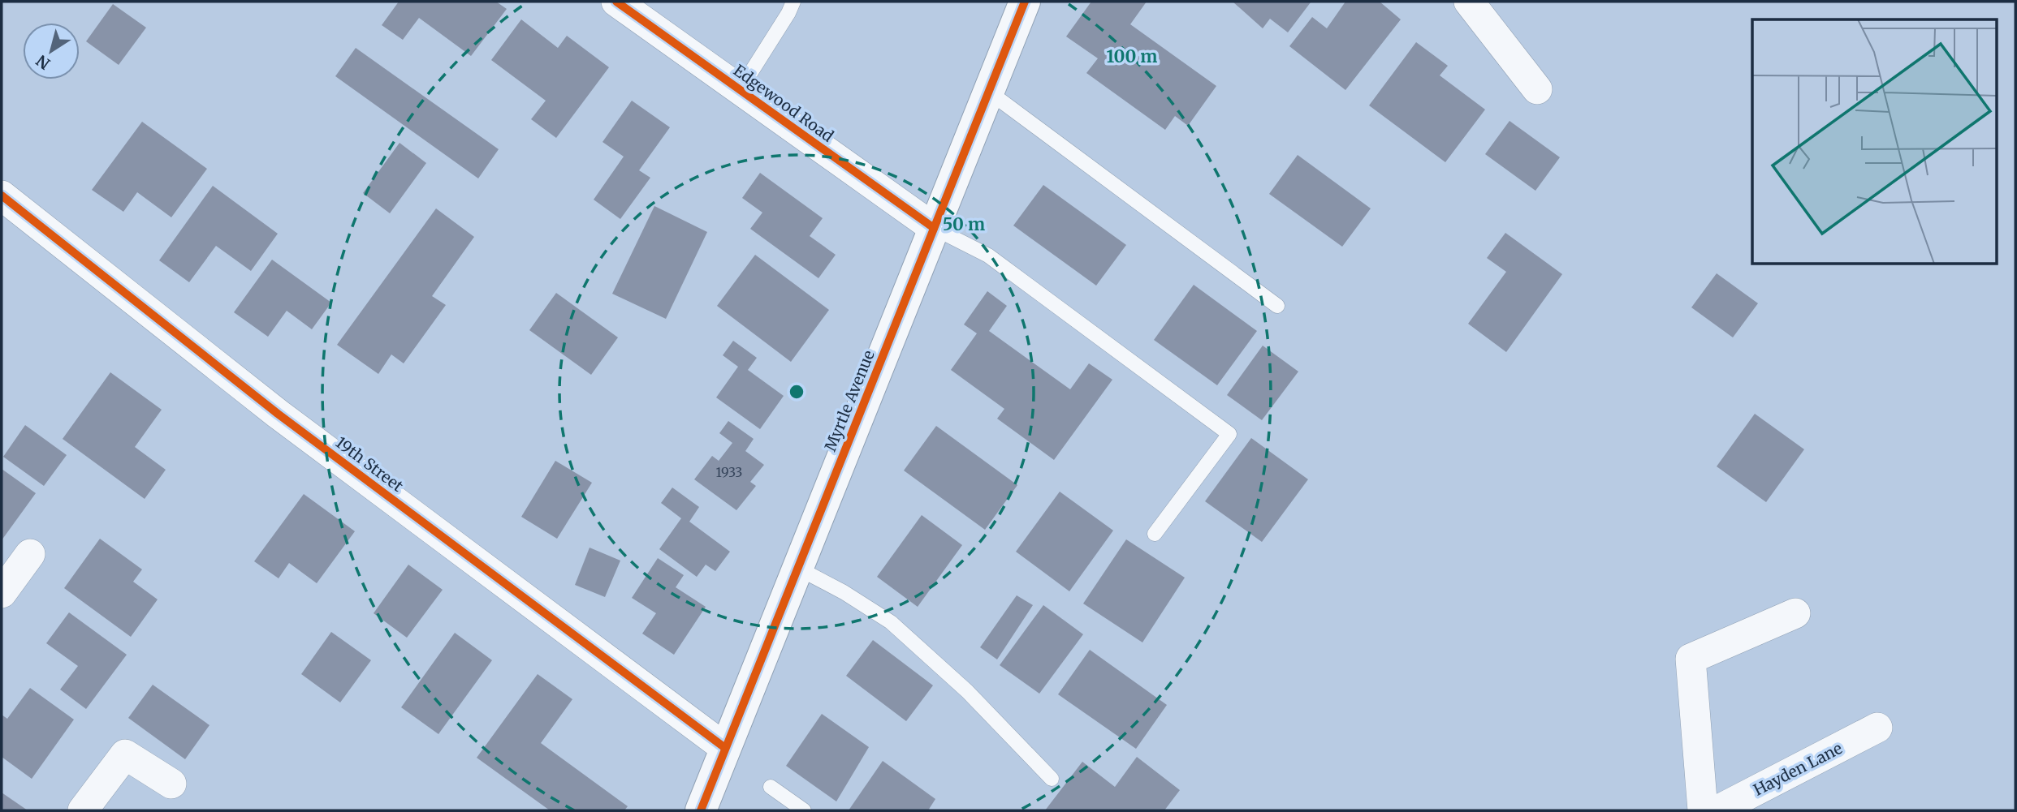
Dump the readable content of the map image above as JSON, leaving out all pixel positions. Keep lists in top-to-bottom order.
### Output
{
  "streets": {
    "main road": ["Myrtle Avenue"],
    "street": ["Edgewood Road", "19th Street", "Hayden Lane"]
  },
  "crossings": [
    ["Edgewood Road", "Myrtle Avenue"],
    ["Myrtle Avenue", "19th Street"]
  ],
  "house_numbers": ["1933"],
  "north": "bottom left",
  "rings": ["100 m", "50 m"]
}
